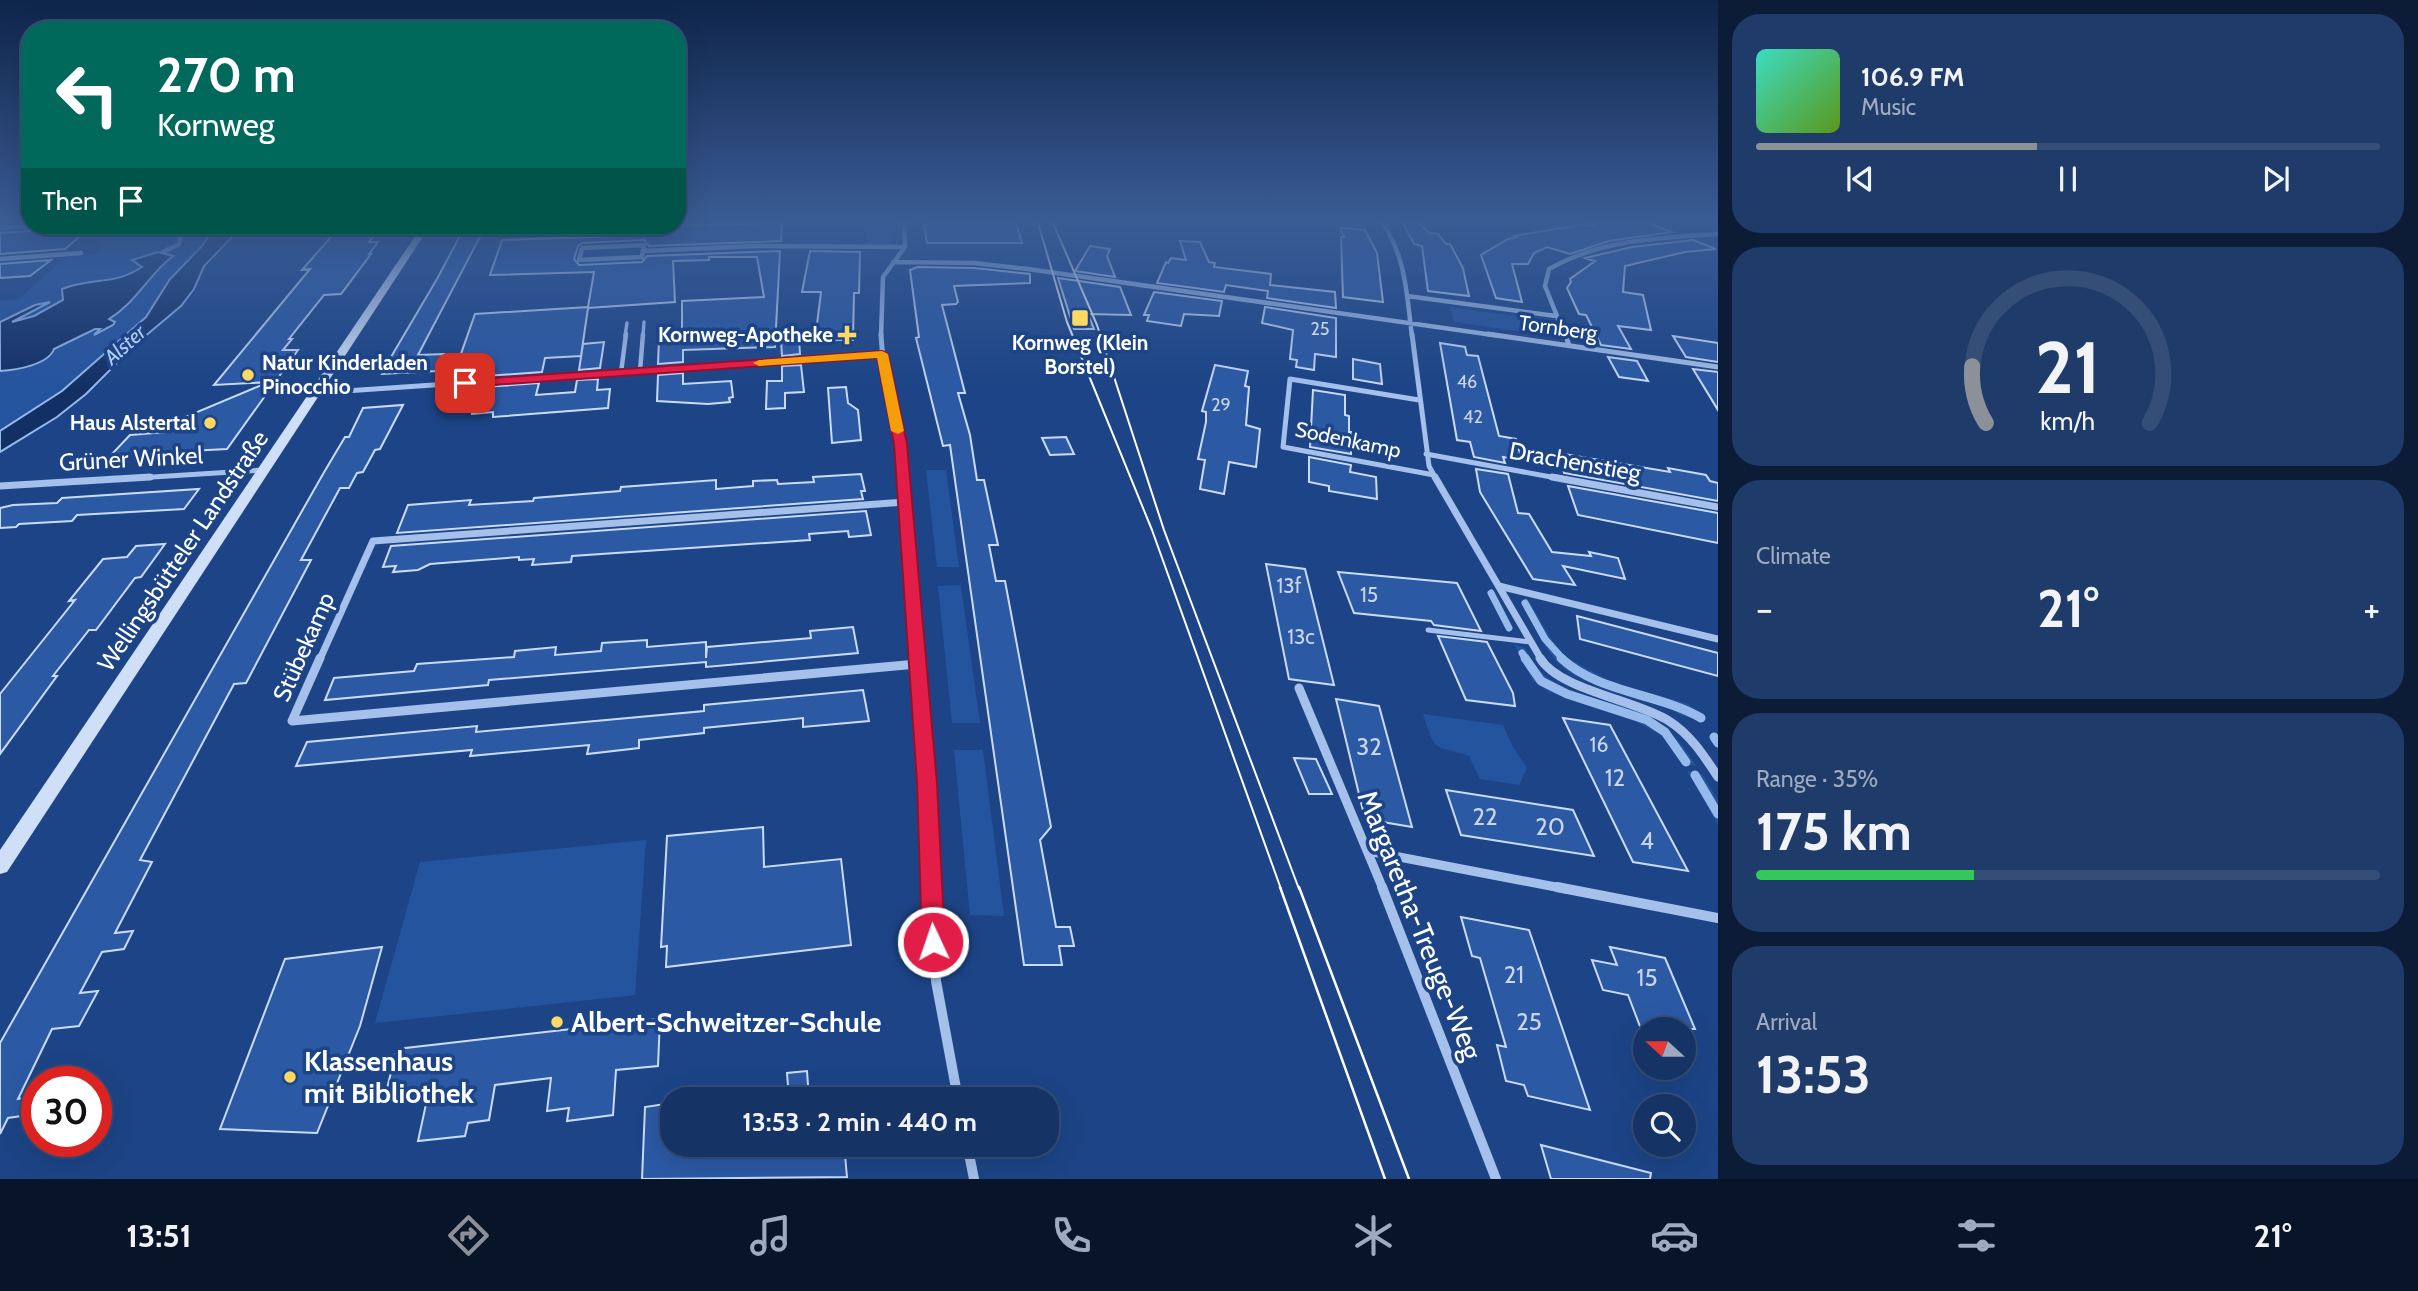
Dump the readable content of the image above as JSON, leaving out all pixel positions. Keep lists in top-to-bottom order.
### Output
{
  "streets": {
    "main road": ["Wellingsbütteler Landstraße"],
    "street": [
      "Tornberg",
      "Sodenkamp",
      "Grüner Winkel",
      "Drachenstieg",
      "Stübekamp",
      "Margaretha-Treuge-Weg"
    ]
  },
  "crossings": [
    ["Tornberg", "Sodenkamp"],
    ["Sodenkamp", "Drachenstieg"],
    ["Grüner Winkel", "Wellingsbütteler Landstraße"]
  ],
  "water": ["Alster"],
  "places": {
    "transit": ["Kornweg (Klein Borstel)"],
    "health": ["Kornweg-Apotheke"],
    "other": [
      "Natur Kinderladen Pinocchio",
      "Haus Alstertal",
      "Albert-Schweitzer-Schule",
      "Klassenhaus mit Bibliothek"
    ]
  },
  "house_numbers": [
    "25",
    "46",
    "29",
    "42",
    "13f",
    "15",
    "13c",
    "16",
    "32",
    "12",
    "22",
    "20",
    "4",
    "21",
    "15",
    "25"
  ],
  "north": "left",
  "page": {
    "turn": ["270 m", "Kornweg"],
    "song": ["106.9 FM", "Music"],
    "then": "Then",
    "tile": [
      "Climate",
      ["Range · 35%", "175 km"],
      ["Arrival", "13:53"]
    ],
    "heat": ["−", "21°", "+"],
    "limit": "30",
    "trip": "13:53 · 2 min · 440 m",
    "tabs": ["13:51", "21°"],
    "gauge": ["21", "km/h"]
  }
}
